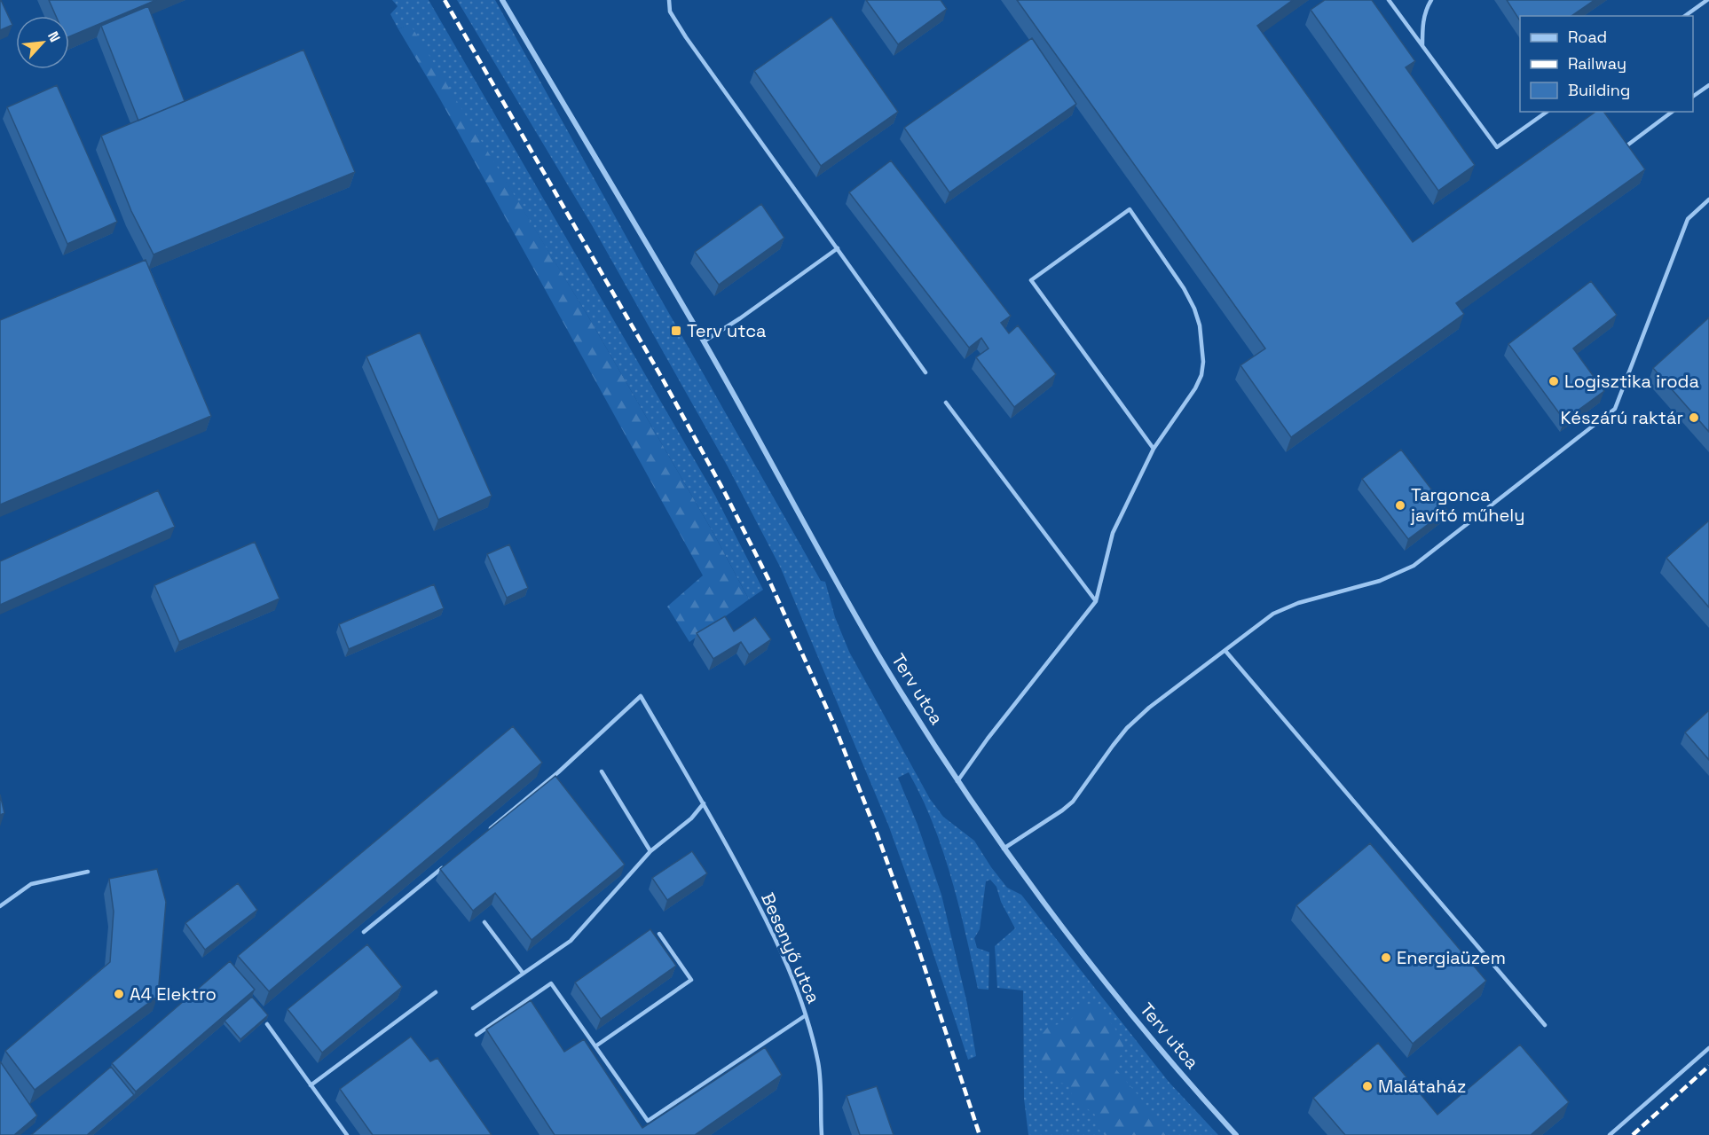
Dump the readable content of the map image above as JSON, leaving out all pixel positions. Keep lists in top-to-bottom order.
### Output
{
  "streets": {
    "street": ["Terv utca"],
    "lane": ["Besenyő utca"]
  },
  "places": {
    "transit": ["Terv utca"],
    "other": [
      "Logisztika iroda",
      "Készárú raktár",
      "Targonca javító műhely",
      "Energiaüzem",
      "A4 Elektro",
      "Malátaház"
    ]
  },
  "legend": ["Road", "Railway", "Building"],
  "north": "top right"
}
